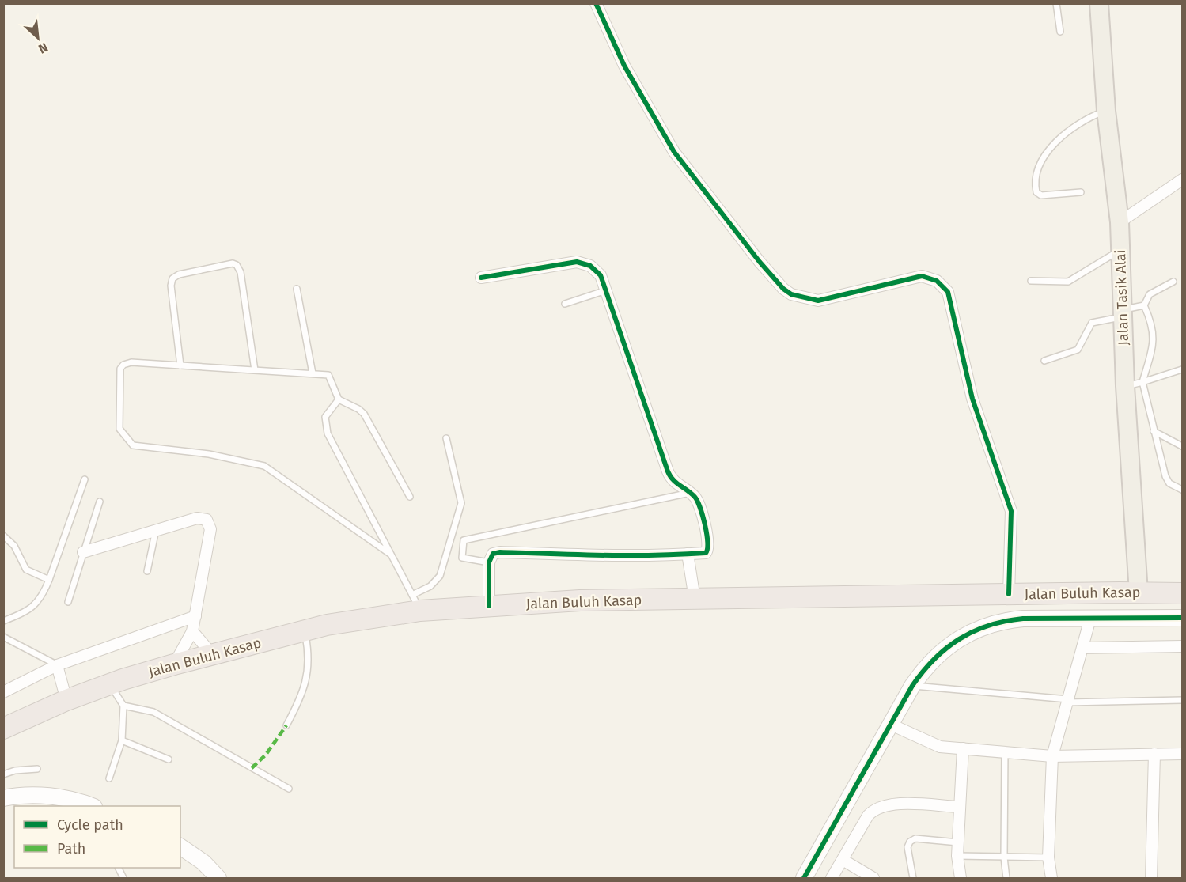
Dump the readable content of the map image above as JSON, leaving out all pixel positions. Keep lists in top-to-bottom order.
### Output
{
  "streets": {
    "highway": ["Jalan Buluh Kasap"],
    "main road": ["Jalan Tasik Alai"]
  },
  "crossings": [
    ["Jalan Tasik Alai", "Jalan Buluh Kasap"]
  ],
  "legend": ["Cycle path", "Path"],
  "north": "bottom right"
}
